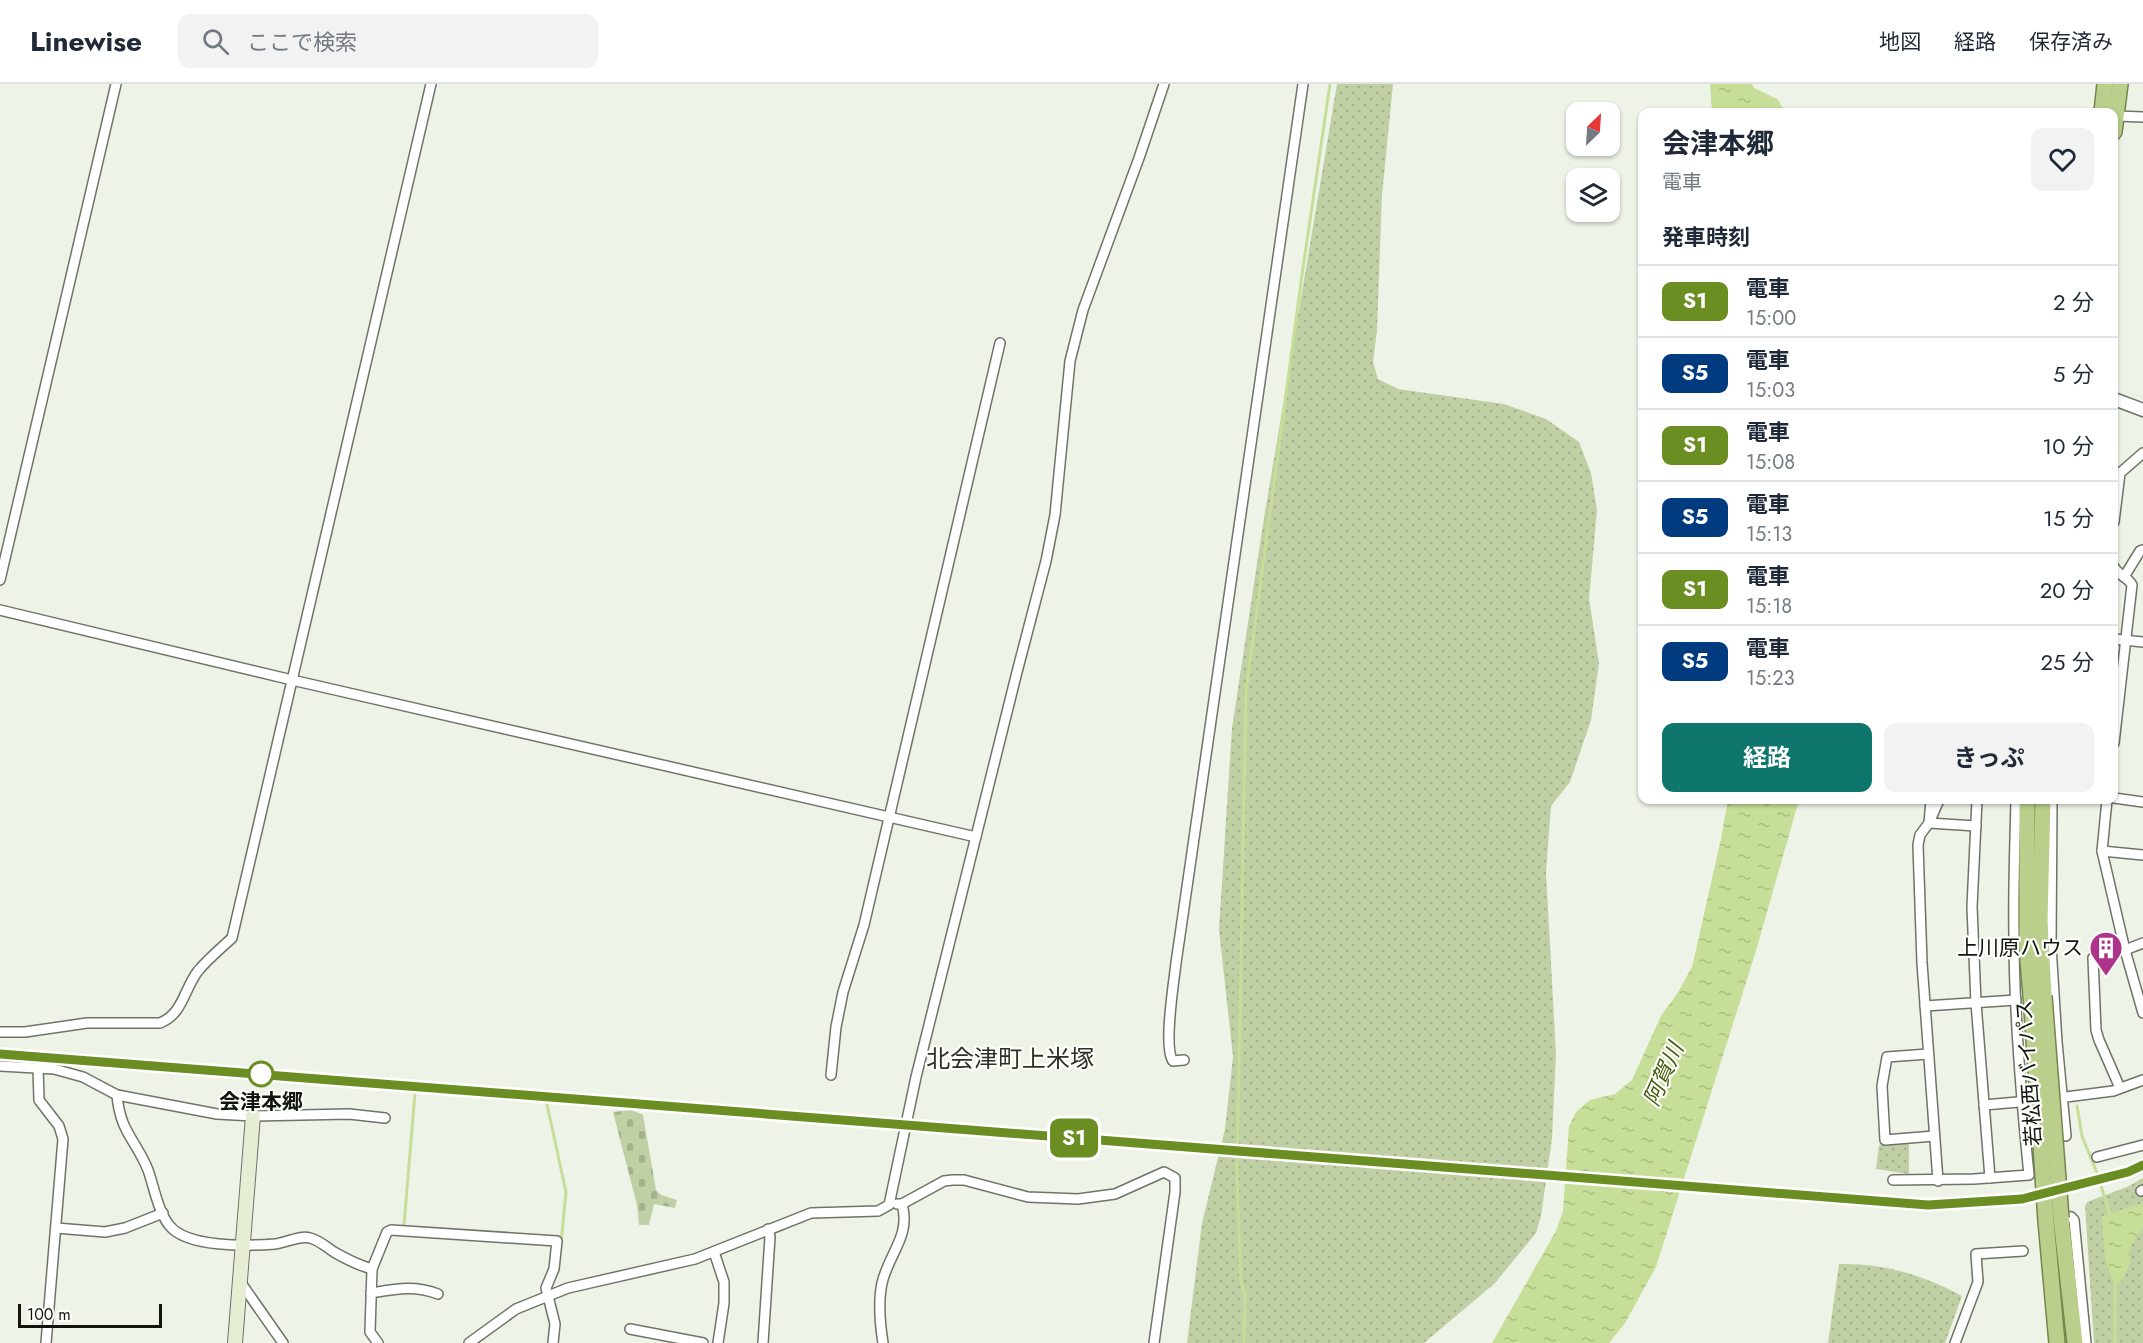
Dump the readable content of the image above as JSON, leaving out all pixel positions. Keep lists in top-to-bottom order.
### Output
{
  "streets": {
    "highway": ["若松西バイパス"]
  },
  "districts": ["北会津町上米塚"],
  "water": ["阿賀川"],
  "places": {
    "building": ["上川原ハウス"],
    "other": ["会津本郷"]
  },
  "scale_bar": "100 m",
  "north": "top right",
  "page": {
    "header": "Linewise",
    "search": "ここで検索",
    "nav": ["地図", "経路", "保存済み"],
    "on_map": "S1",
    "heading": [
      ["会津本郷", "電車"],
      "発車時刻"
    ],
    "list": [
      {
        "mark": "S1",
        "name": "電車",
        "note": "15:00",
        "value": "2 分"
      },
      {
        "mark": "S5",
        "name": "電車",
        "note": "15:03",
        "value": "5 分"
      },
      {
        "mark": "S1",
        "name": "電車",
        "note": "15:08",
        "value": "10 分"
      },
      {
        "mark": "S5",
        "name": "電車",
        "note": "15:13",
        "value": "15 分"
      },
      {
        "mark": "S1",
        "name": "電車",
        "note": "15:18",
        "value": "20 分"
      },
      {
        "mark": "S5",
        "name": "電車",
        "note": "15:23",
        "value": "25 分"
      }
    ],
    "buttons": ["経路", "きっぷ"],
    "scale": "100 m"
  }
}
